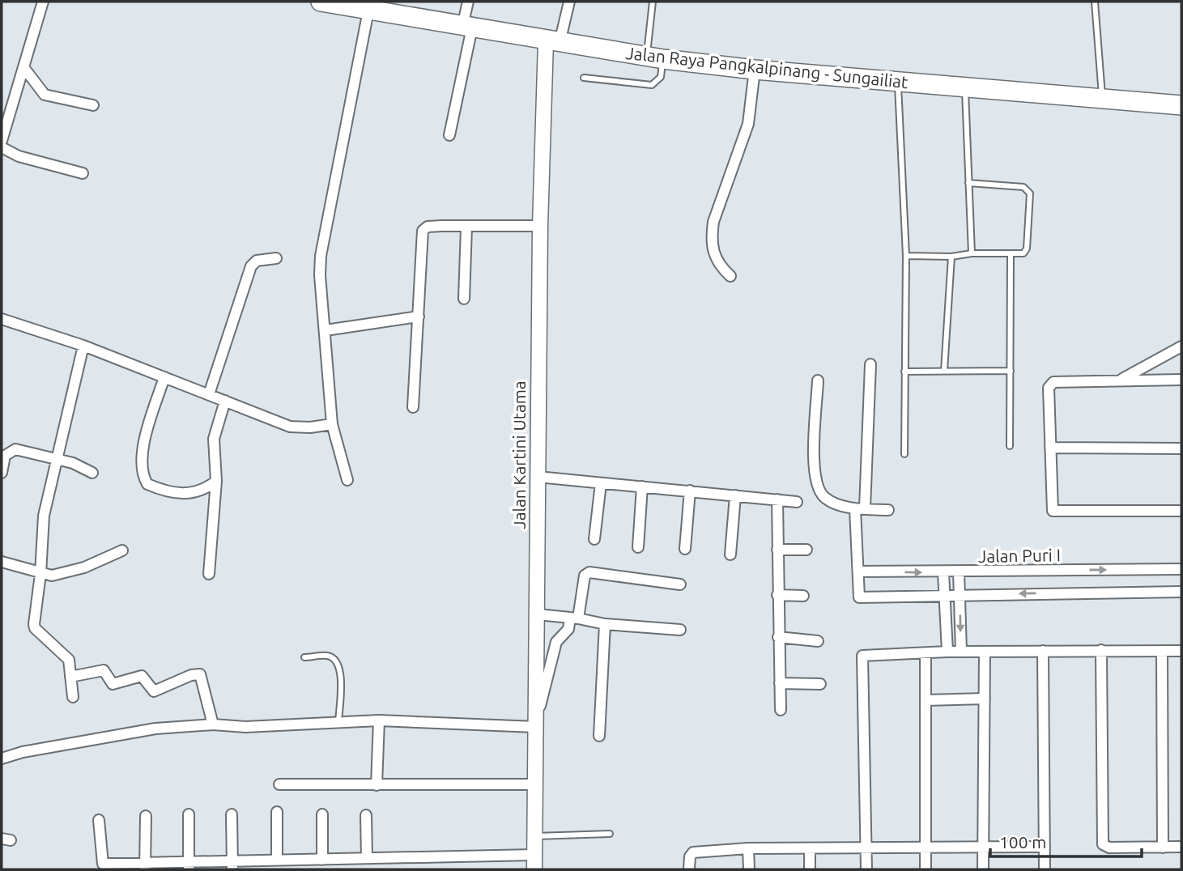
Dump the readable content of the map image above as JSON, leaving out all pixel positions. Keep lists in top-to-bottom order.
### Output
{
  "streets": {
    "highway": ["Jalan Raya Pangkalpinang - Sungailiat"],
    "street": ["Jalan Kartini Utama", "Jalan Puri I"]
  },
  "crossings": [
    ["Jalan Raya Pangkalpinang - Sungailiat", "Jalan Kartini Utama"]
  ],
  "scale_bar": "100 m"
}
